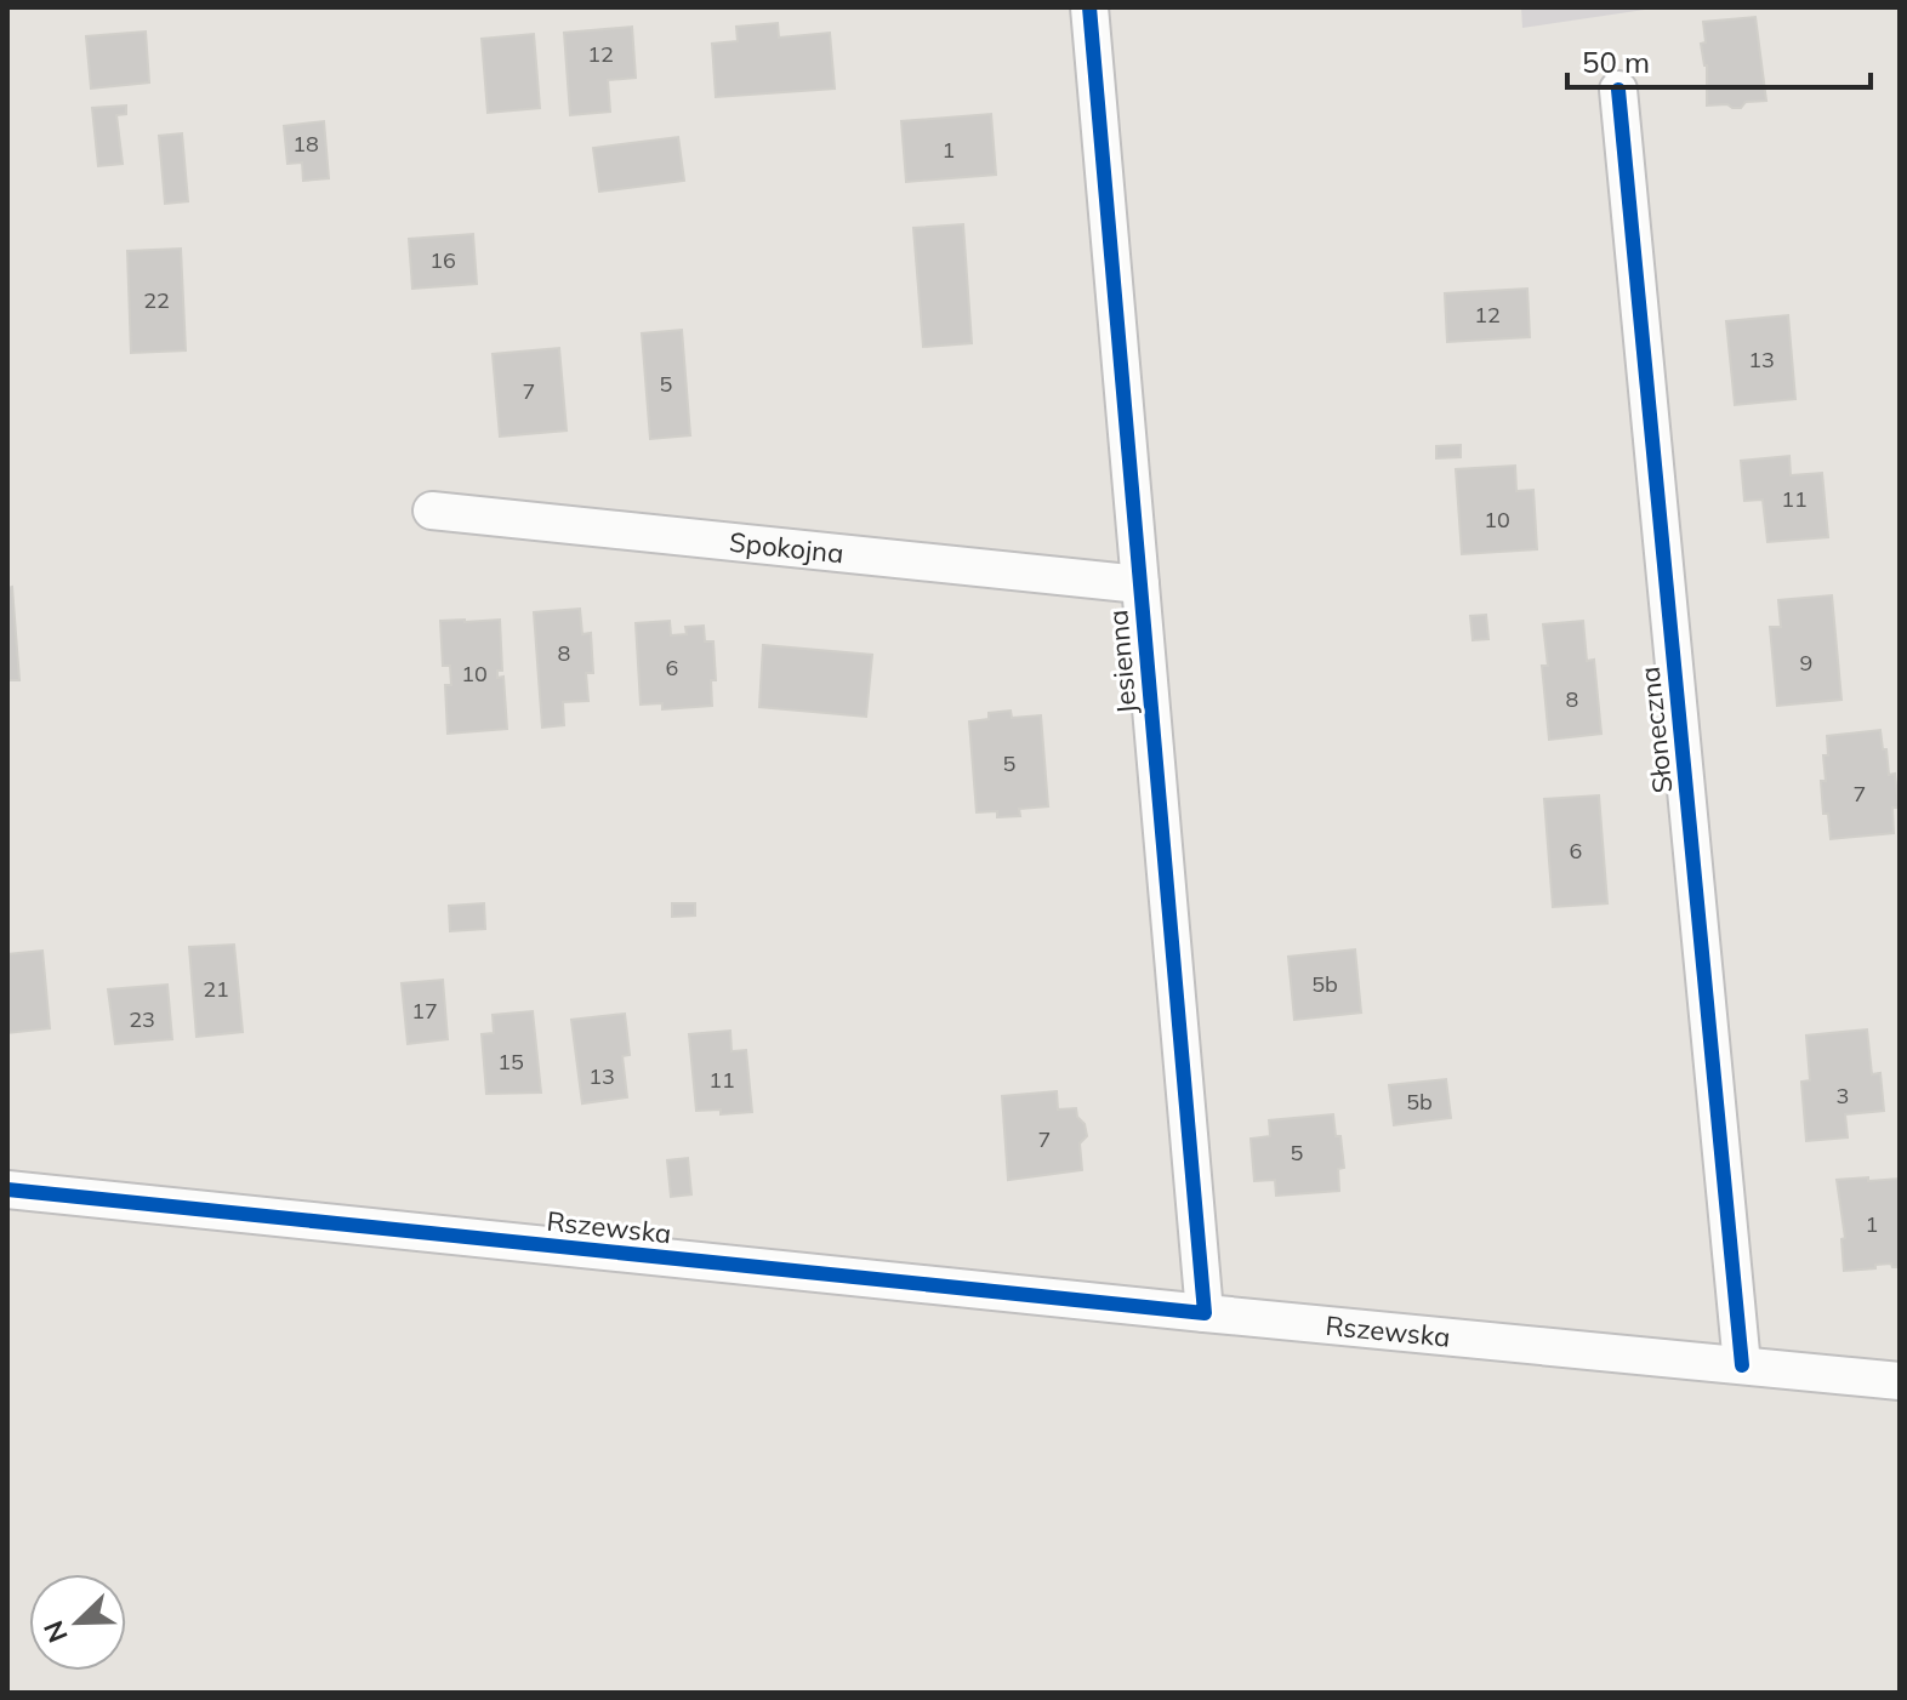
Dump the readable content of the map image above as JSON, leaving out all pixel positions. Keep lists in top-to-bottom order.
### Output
{
  "streets": {
    "street": [
      "Spokojna",
      "Jesienna",
      "Słoneczna",
      "Rszewska"
    ]
  },
  "crossings": [
    ["Spokojna", "Jesienna"],
    ["Jesienna", "Rszewska"],
    ["Słoneczna", "Rszewska"]
  ],
  "house_numbers": [
    "12",
    "18",
    "1",
    "16",
    "22",
    "12",
    "13",
    "5",
    "7",
    "11",
    "10",
    "8",
    "9",
    "6",
    "10",
    "8",
    "5",
    "7",
    "6",
    "5b",
    "21",
    "17",
    "23",
    "15",
    "13",
    "11",
    "3",
    "5b",
    "7",
    "5",
    "1"
  ],
  "scale_bar": "50 m",
  "north": "bottom left"
}
